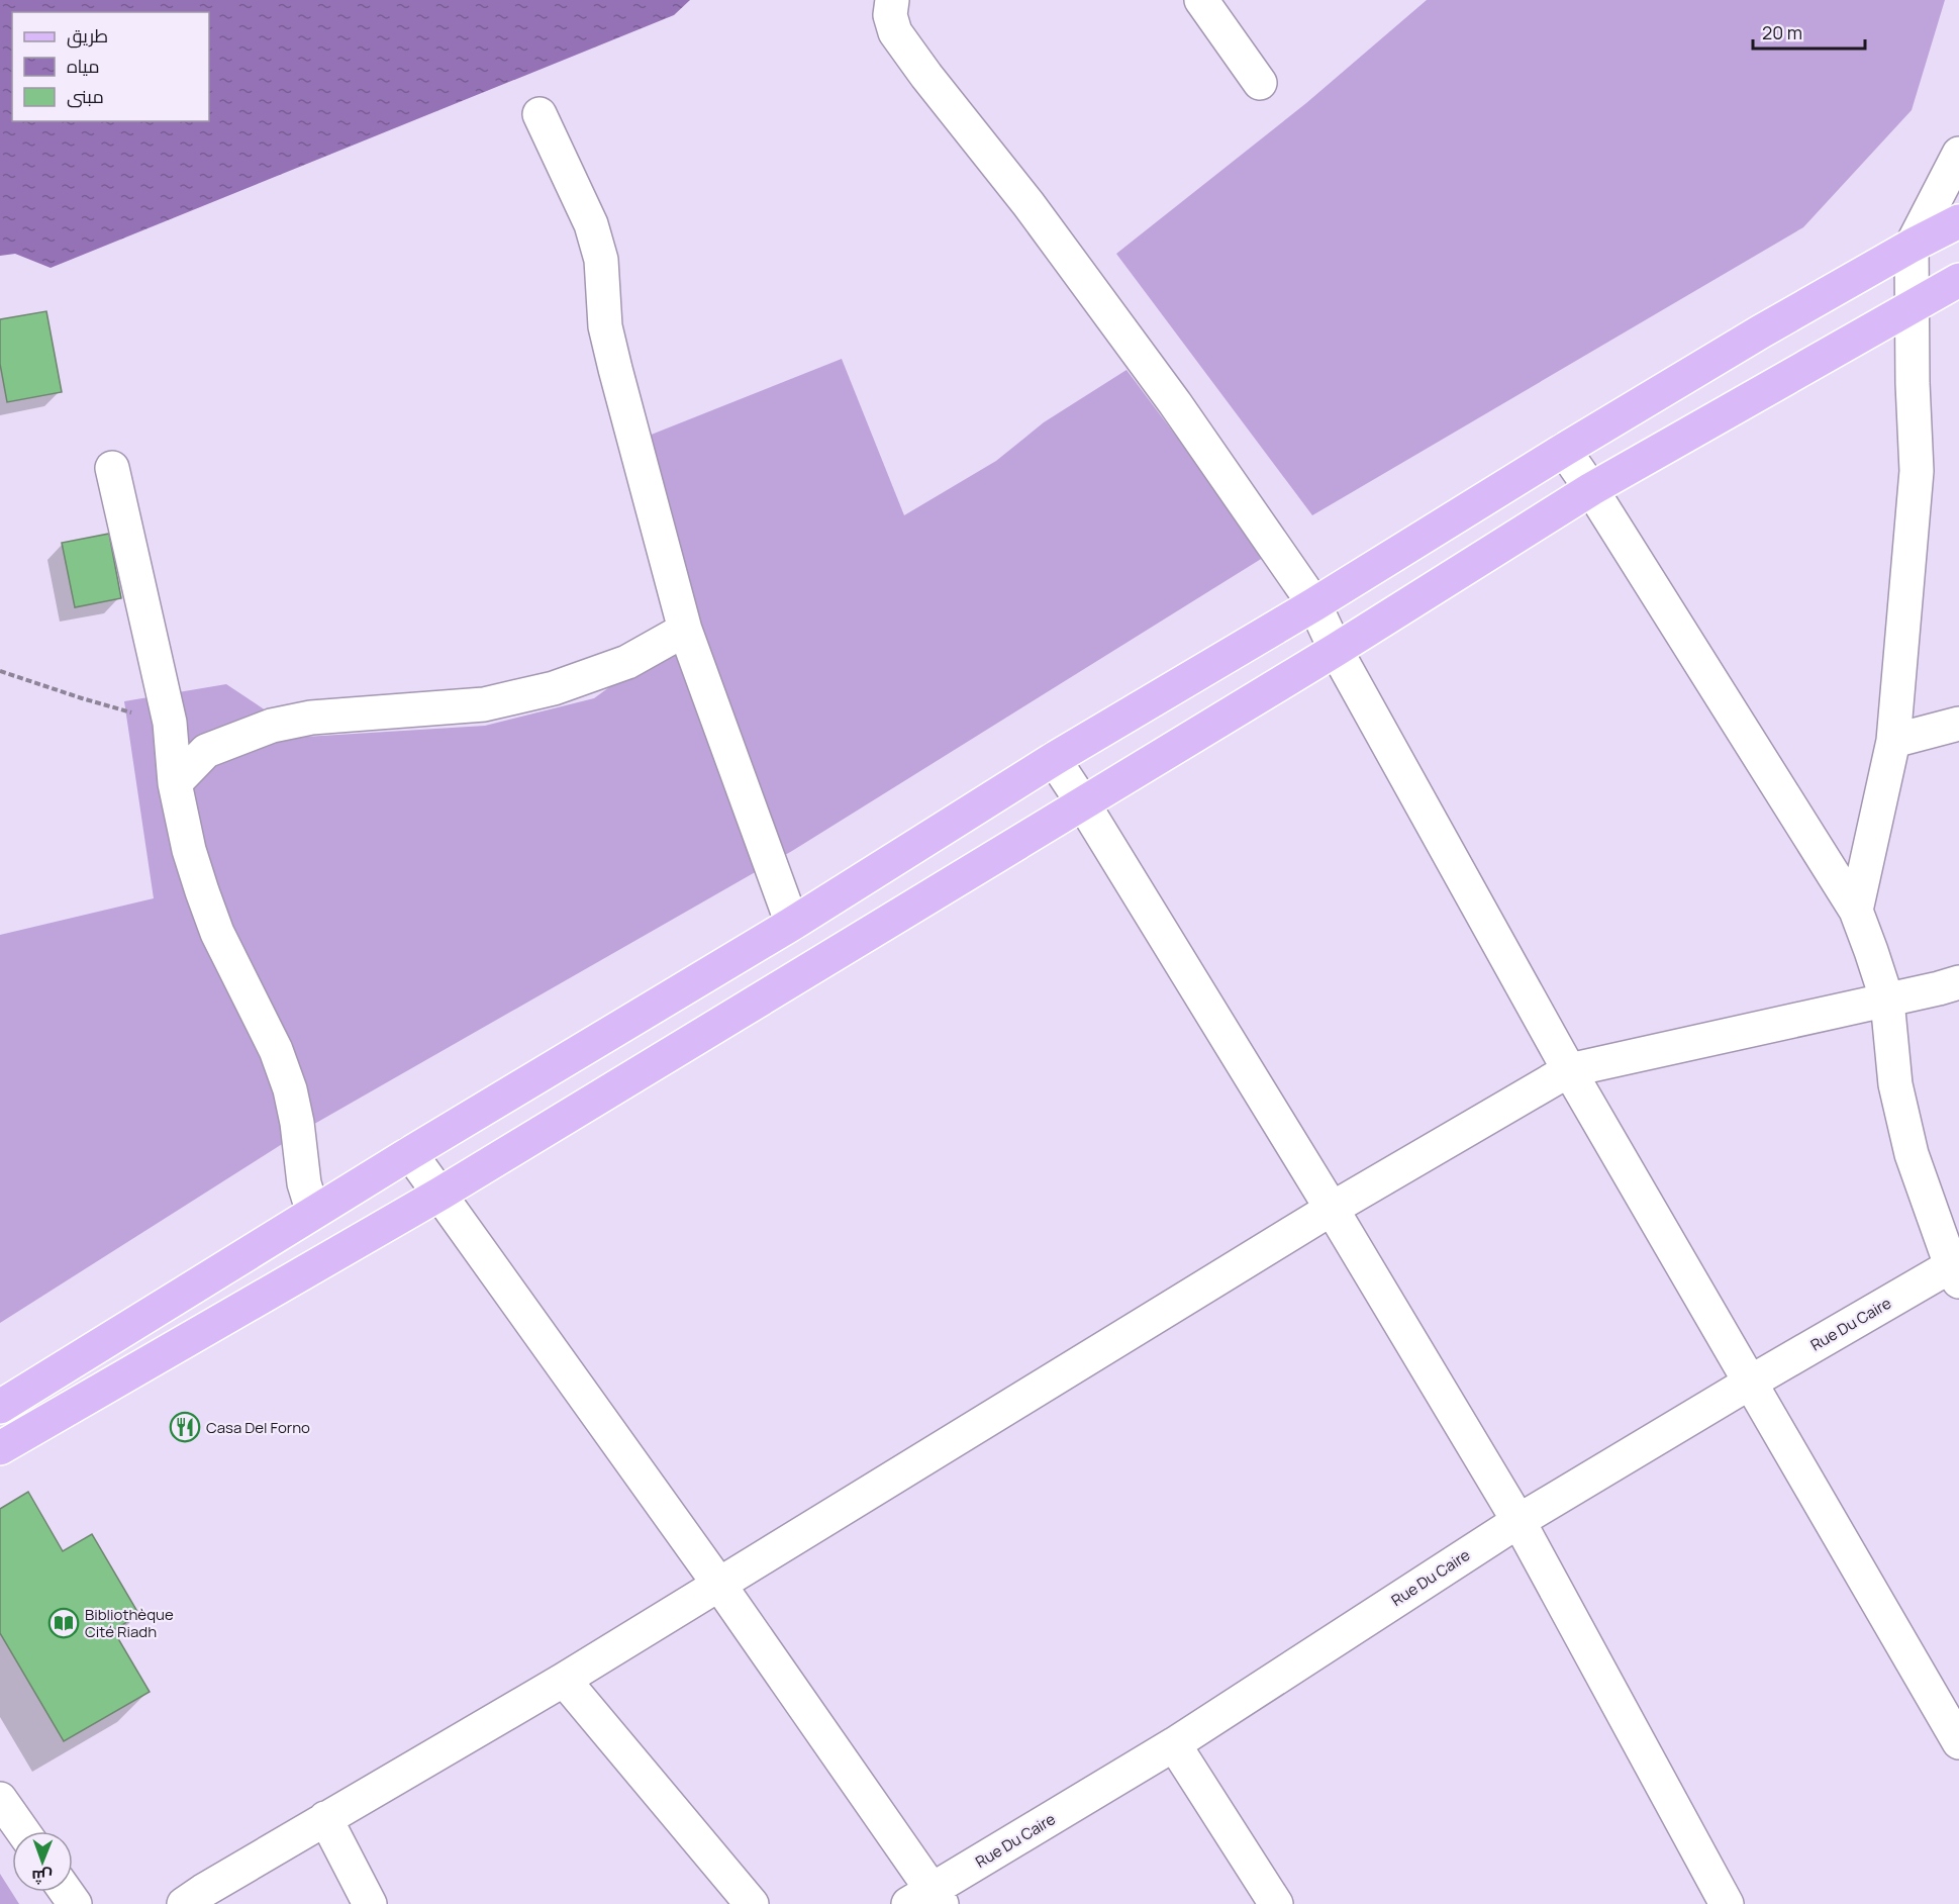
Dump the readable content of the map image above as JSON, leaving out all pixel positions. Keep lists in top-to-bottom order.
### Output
{
  "streets": {
    "street": ["Rue Du Caire"]
  },
  "places": {
    "restaurant": ["Casa Del Forno"],
    "library": ["Bibliothèque Cité Riadh"]
  },
  "legend": ["طريق", "مياه", "مبنى"],
  "scale_bar": "20 m",
  "north": "bottom"
}
